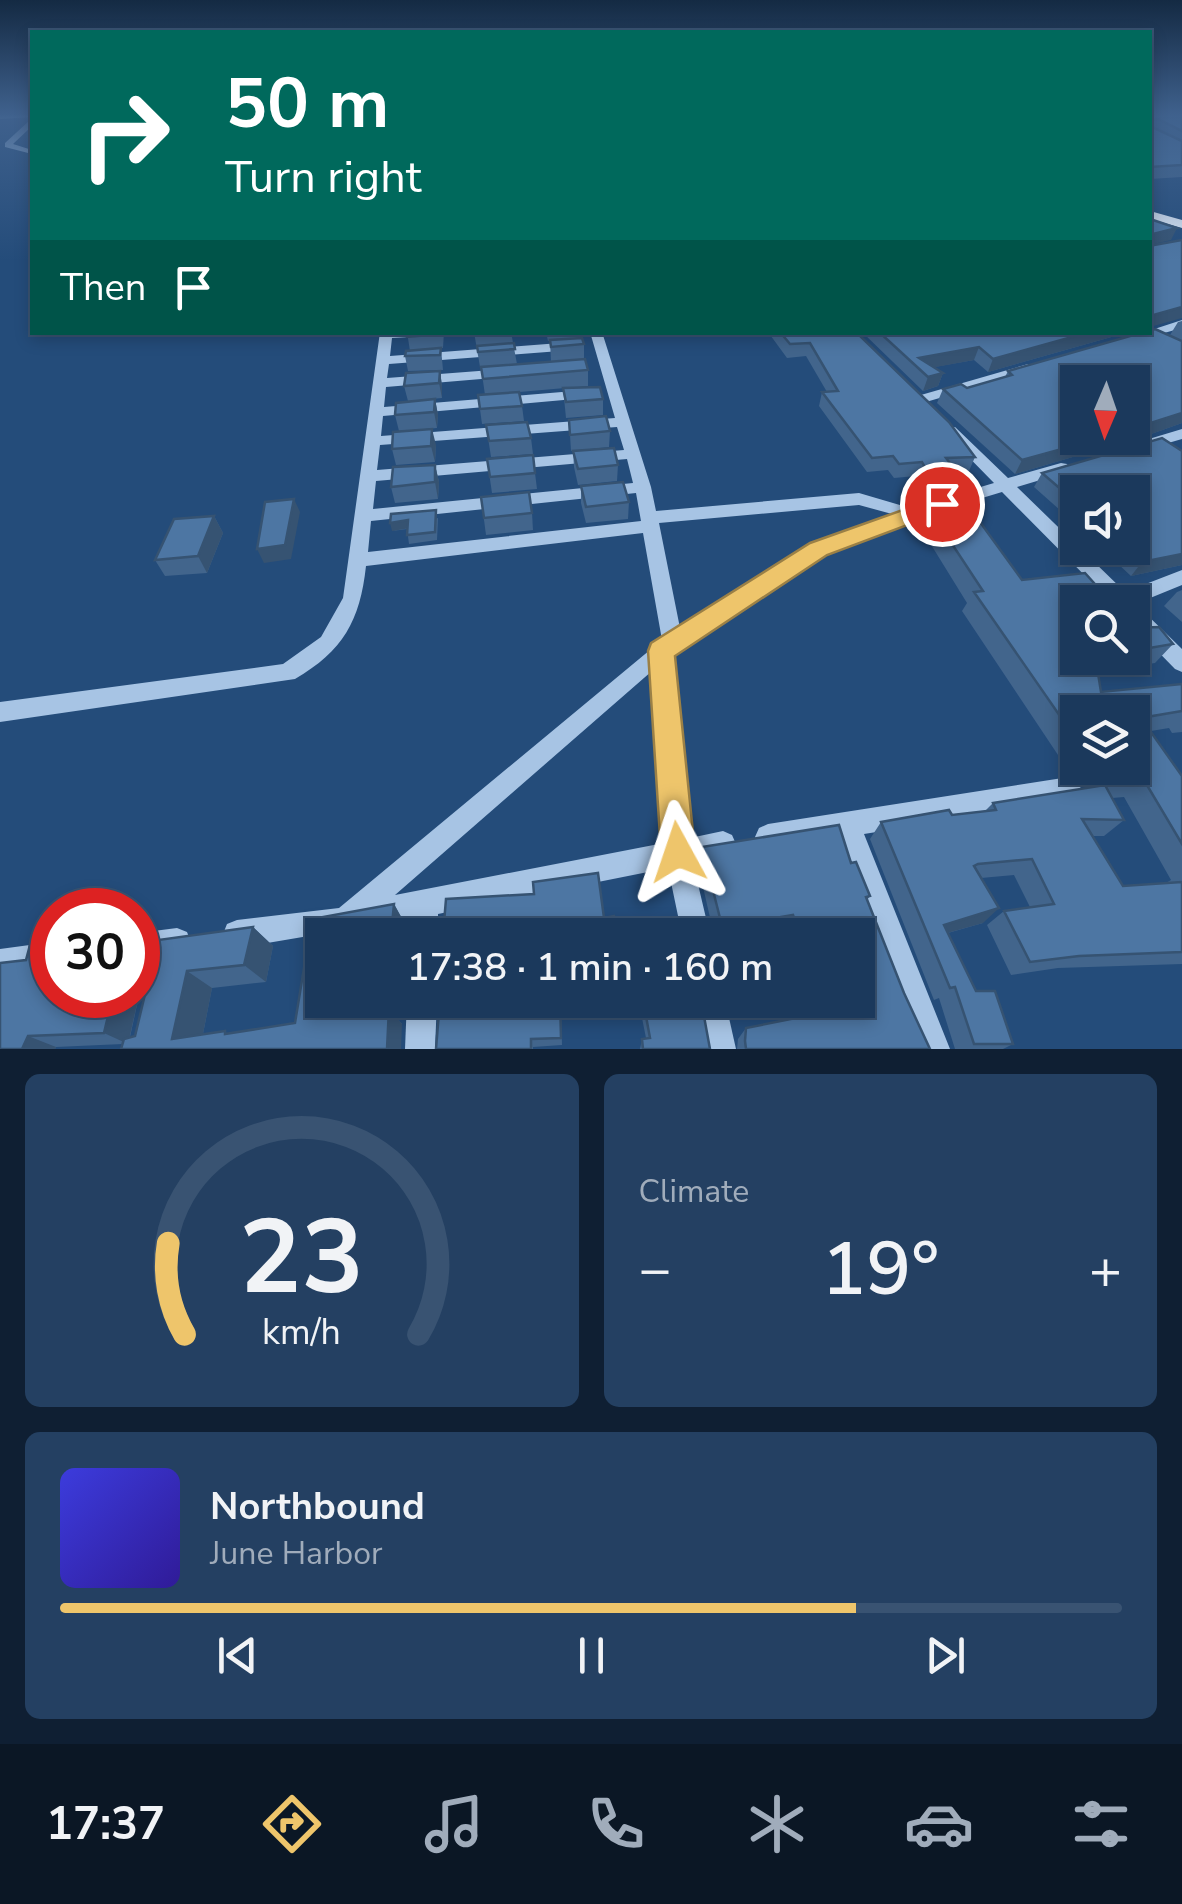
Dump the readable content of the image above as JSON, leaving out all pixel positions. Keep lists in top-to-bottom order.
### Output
{
  "north": "bottom",
  "page": {
    "turn": ["50 m", "Turn right"],
    "then": "Then",
    "limit": "30",
    "trip": "17:38 · 1 min · 160 m",
    "tile": "Climate",
    "heat": ["−", "19°", "+"],
    "song": ["Northbound", "June Harbor"],
    "tabs": "17:37",
    "gauge": ["23", "km/h"]
  }
}
